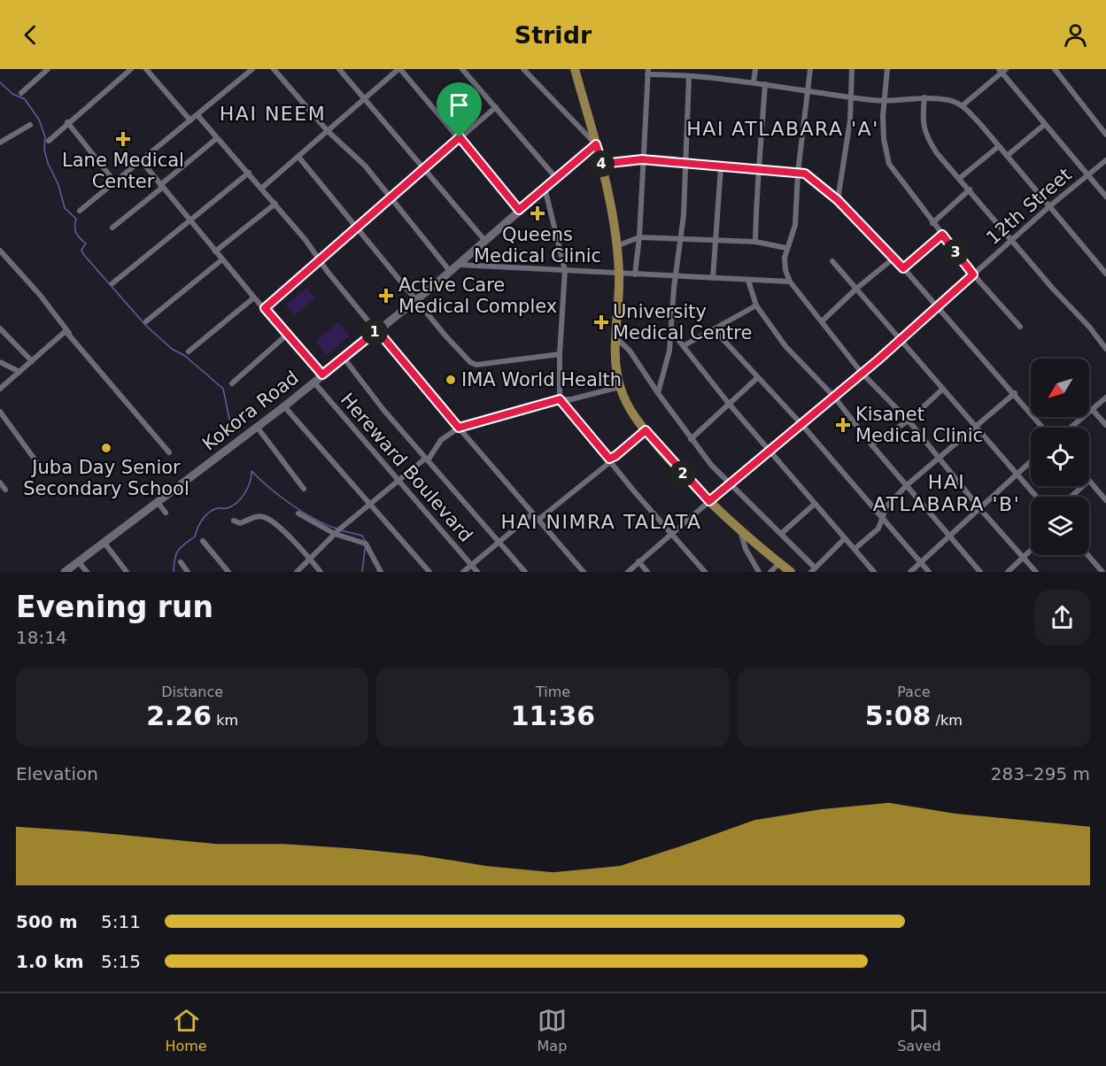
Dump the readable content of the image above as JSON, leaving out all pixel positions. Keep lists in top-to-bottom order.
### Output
{
  "streets": {
    "street": ["12th Street", "Kokora Road", "Hereward Boulevard"]
  },
  "crossings": [
    ["Kokora Road", "Hereward Boulevard"]
  ],
  "districts": [
    "HAI NEEM",
    "HAI ATLABARA 'A'",
    "HAI ATLABARA 'B'",
    "HAI NIMRA TALATA"
  ],
  "places": {
    "health": [
      "Lane Medical Center",
      "Queens Medical Clinic",
      "Active Care Medical Complex",
      "University Medical Centre",
      "Kisanet Medical Clinic"
    ],
    "other": ["IMA World Health", "Juba Day Senior Secondary School"]
  },
  "north": "bottom left",
  "page": {
    "header": "Stridr",
    "pins": [
      "4",
      "3",
      "1",
      "2"
    ],
    "heading": ["Evening run", "18:14"],
    "stats": [
      ["Distance", "2.26 km"],
      ["Time", "11:36"],
      ["Pace", "5:08 /km"]
    ],
    "chart": ["Elevation", "283–295 m"],
    "list": [
      {
        "name": "500 m",
        "note": "5:11"
      },
      {
        "name": "1.0 km",
        "note": "5:15"
      }
    ],
    "tabs": ["Home", "Map", "Saved"]
  }
}
